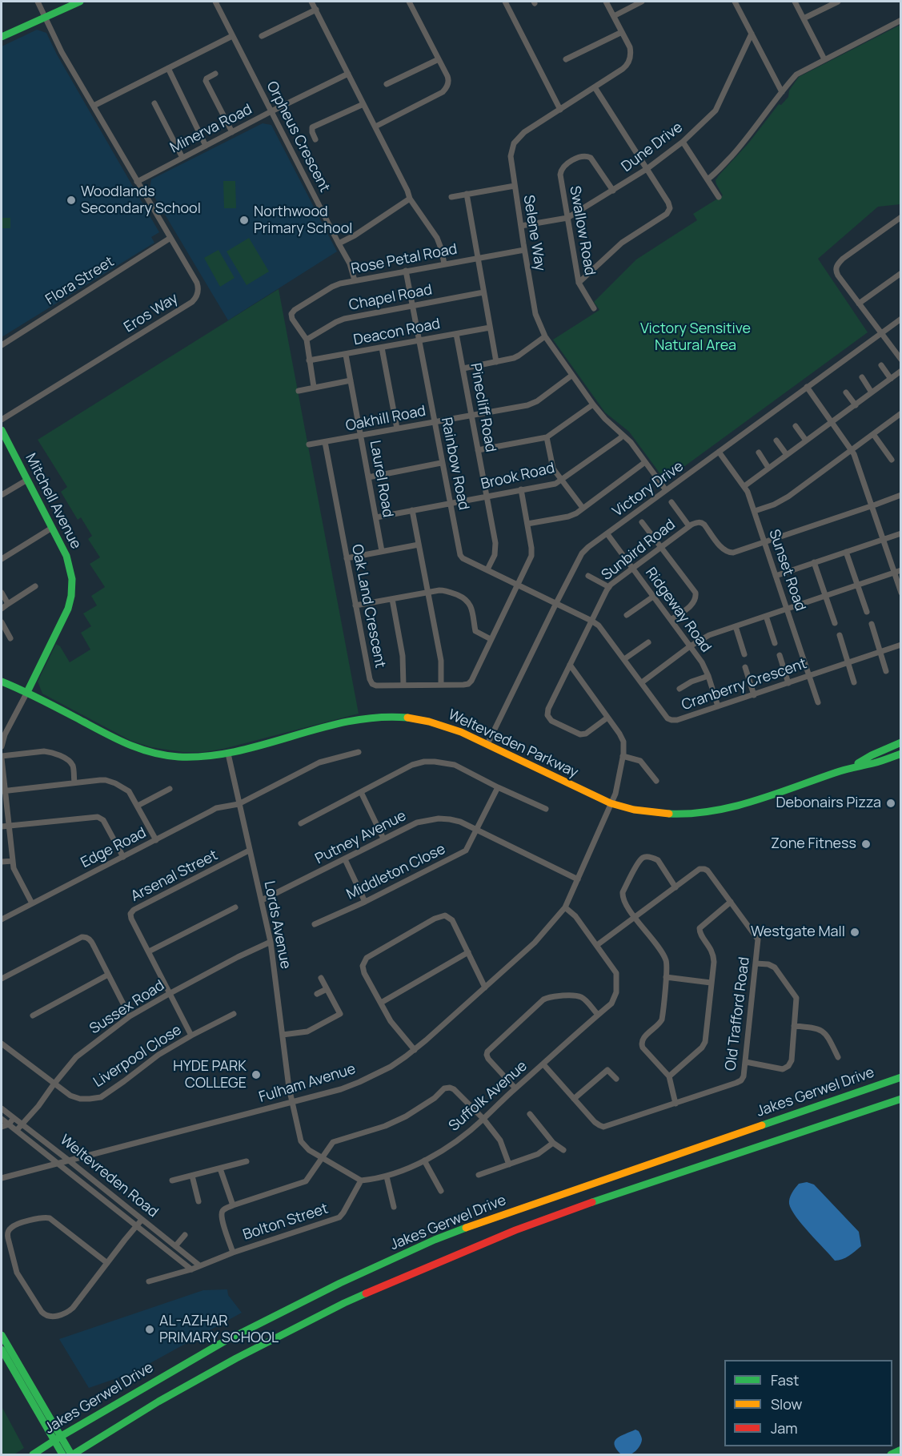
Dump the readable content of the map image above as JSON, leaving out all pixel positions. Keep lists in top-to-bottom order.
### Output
{
  "streets": {
    "main road": ["Mitchell Avenue", "Weltevreden Parkway", "Jakes Gerwel Drive"],
    "street": [
      "Minerva Road",
      "Orpheus Crescent",
      "Dune Drive",
      "Swallow Road",
      "Selene Way",
      "Rose Petal Road",
      "Flora Street",
      "Chapel Road",
      "Eros Way",
      "Deacon Road",
      "Pinecliff Road",
      "Oakhill Road",
      "Rainbow Road",
      "Brook Road",
      "Laurel Road",
      "Victory Drive",
      "Sunbird Road",
      "Sunset Road",
      "Oak Land Crescent",
      "Ridgeway Road",
      "Cranberry Crescent",
      "Putney Avenue",
      "Edge Road",
      "Middleton Close",
      "Arsenal Street",
      "Lords Avenue",
      "Sussex Road",
      "Old Trafford Road",
      "Liverpool Close",
      "Fulham Avenue",
      "Suffolk Avenue",
      "Weltevreden Road",
      "Bolton Street"
    ]
  },
  "crossings": [
    ["Minerva Road", "Orpheus Crescent"],
    ["Minerva Road", "Eros Way"],
    ["Orpheus Crescent", "Rose Petal Road"],
    ["Dune Drive", "Swallow Road"],
    ["Dune Drive", "Selene Way"],
    ["Selene Way", "Rose Petal Road"],
    ["Selene Way", "Oakhill Road"],
    ["Selene Way", "Brook Road"],
    ["Selene Way", "Victory Drive"],
    ["Rose Petal Road", "Chapel Road"],
    ["Rose Petal Road", "Rainbow Road"],
    ["Flora Street", "Eros Way"],
    ["Chapel Road", "Rainbow Road"],
    ["Deacon Road", "Pinecliff Road"],
    ["Deacon Road", "Rainbow Road"],
    ["Deacon Road", "Laurel Road"],
    ["Pinecliff Road", "Oakhill Road"],
    ["Pinecliff Road", "Rainbow Road"],
    ["Pinecliff Road", "Brook Road"],
    ["Oakhill Road", "Rainbow Road"],
    ["Oakhill Road", "Laurel Road"],
    ["Oakhill Road", "Oak Land Crescent"],
    ["Rainbow Road", "Brook Road"],
    ["Rainbow Road", "Victory Drive"],
    ["Rainbow Road", "Oak Land Crescent"],
    ["Rainbow Road", "Cranberry Crescent"],
    ["Brook Road", "Laurel Road"],
    ["Brook Road", "Oak Land Crescent"],
    ["Victory Drive", "Sunset Road"],
    ["Victory Drive", "Ridgeway Road"],
    ["Victory Drive", "Cranberry Crescent"],
    ["Victory Drive", "Weltevreden Parkway"],
    ["Mitchell Avenue", "Weltevreden Parkway"],
    ["Sunbird Road", "Sunset Road"],
    ["Sunbird Road", "Ridgeway Road"],
    ["Sunbird Road", "Cranberry Crescent"],
    ["Sunset Road", "Cranberry Crescent"],
    ["Ridgeway Road", "Cranberry Crescent"],
    ["Weltevreden Parkway", "Lords Avenue"],
    ["Weltevreden Parkway", "Fulham Avenue"],
    ["Putney Avenue", "Middleton Close"],
    ["Putney Avenue", "Lords Avenue"],
    ["Putney Avenue", "Fulham Avenue"],
    ["Edge Road", "Lords Avenue"],
    ["Arsenal Street", "Lords Avenue"],
    ["Arsenal Street", "Sussex Road"],
    ["Arsenal Street", "Liverpool Close"],
    ["Lords Avenue", "Sussex Road"],
    ["Lords Avenue", "Fulham Avenue"],
    ["Sussex Road", "Liverpool Close"],
    ["Sussex Road", "Weltevreden Road"],
    ["Old Trafford Road", "Suffolk Avenue"],
    ["Fulham Avenue", "Suffolk Avenue"],
    ["Fulham Avenue", "Weltevreden Road"],
    ["Suffolk Avenue", "Bolton Street"],
    ["Weltevreden Road", "Bolton Street"]
  ],
  "parks": ["Victory Sensitive Natural Area"],
  "places": [
    "Woodlands Secondary School",
    "Northwood Primary School",
    "Debonairs Pizza",
    "Zone Fitness",
    "Westgate Mall",
    "HYDE PARK COLLEGE",
    "AL-AZHAR PRIMARY SCHOOL"
  ],
  "legend": ["Fast", "Slow", "Jam"]
}
